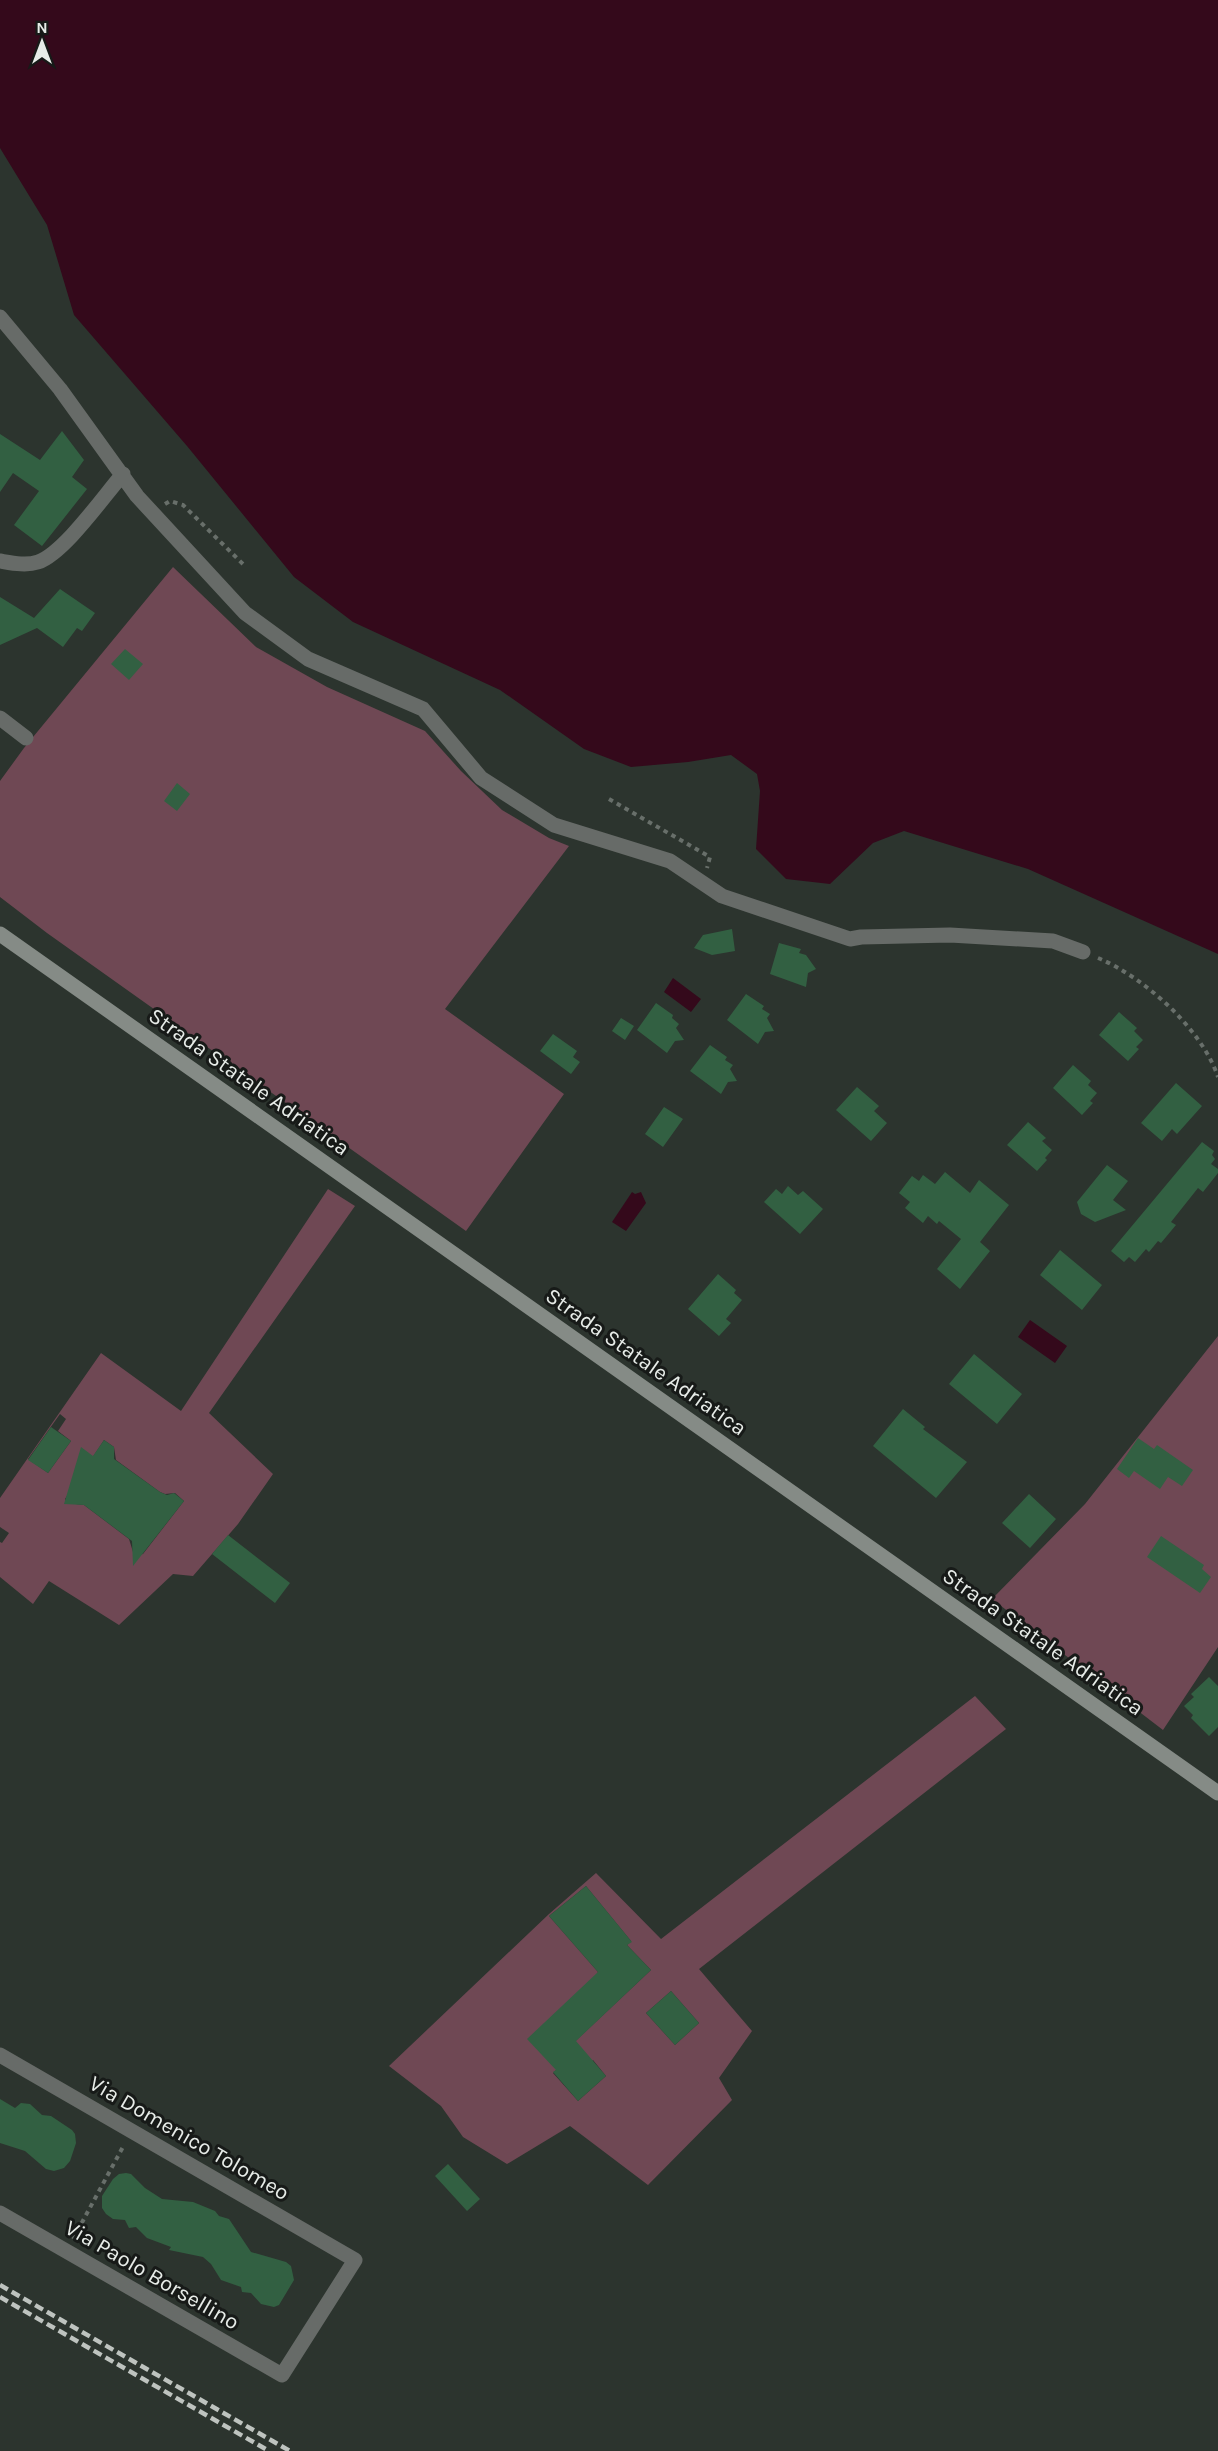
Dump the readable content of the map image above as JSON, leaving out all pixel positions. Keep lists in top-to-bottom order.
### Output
{
  "streets": {
    "main road": ["Strada Statale Adriatica"],
    "street": ["Via Domenico Tolomeo", "Via Paolo Borsellino"]
  },
  "crossings": [
    ["Via Domenico Tolomeo", "Via Paolo Borsellino"]
  ],
  "north": "top"
}
